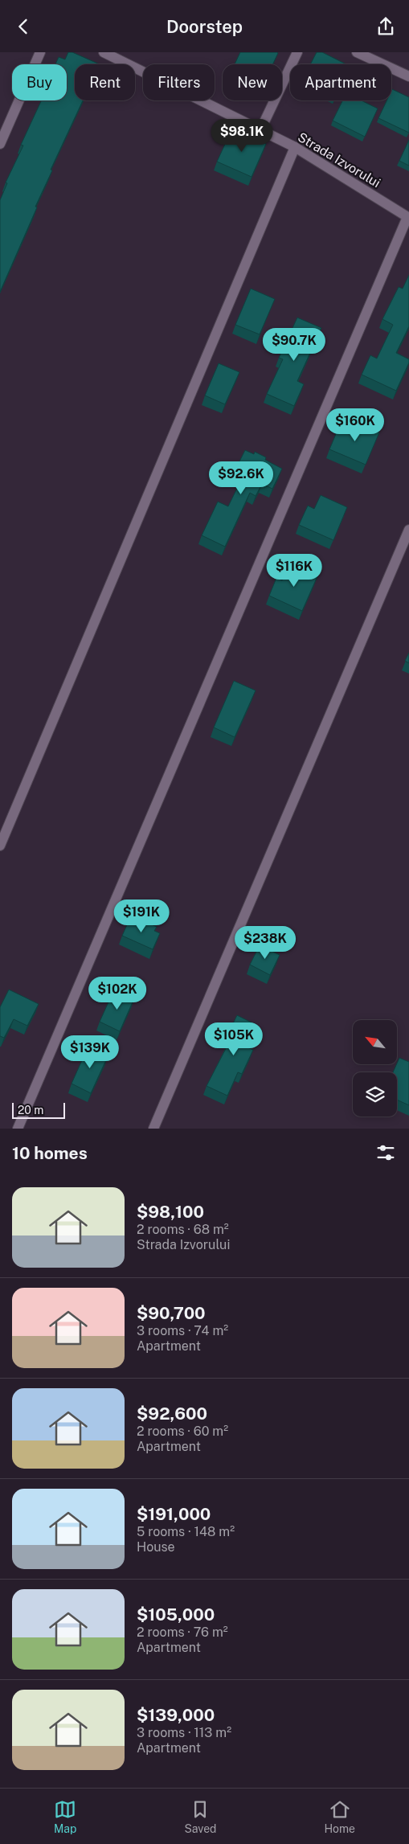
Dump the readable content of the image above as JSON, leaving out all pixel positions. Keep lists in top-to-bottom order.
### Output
{
  "streets": {
    "street": ["Strada Izvorului"]
  },
  "scale_bar": "20 m",
  "north": "top left",
  "page": {
    "header": "Doorstep",
    "chip": [
      "Buy",
      "Rent",
      "Filters",
      "New",
      "Apartment"
    ],
    "price": [
      "$98.1K",
      "$90.7K",
      "$160K",
      "$92.6K",
      "$116K",
      "$191K",
      "$238K",
      "$102K",
      "$105K",
      "$139K"
    ],
    "scale": "20 m",
    "heading": "10 homes",
    "list": [
      {
        "name": "$98,100",
        "note": "2 rooms · 68 m² · Strada Izvorului"
      },
      {
        "name": "$90,700",
        "note": "3 rooms · 74 m² · Apartment"
      },
      {
        "name": "$92,600",
        "note": "2 rooms · 60 m² · Apartment"
      },
      {
        "name": "$191,000",
        "note": "5 rooms · 148 m² · House"
      },
      {
        "name": "$105,000",
        "note": "2 rooms · 76 m² · Apartment"
      },
      {
        "name": "$139,000",
        "note": "3 rooms · 113 m² · Apartment"
      }
    ],
    "tabs": ["Map", "Saved", "Home"]
  }
}
